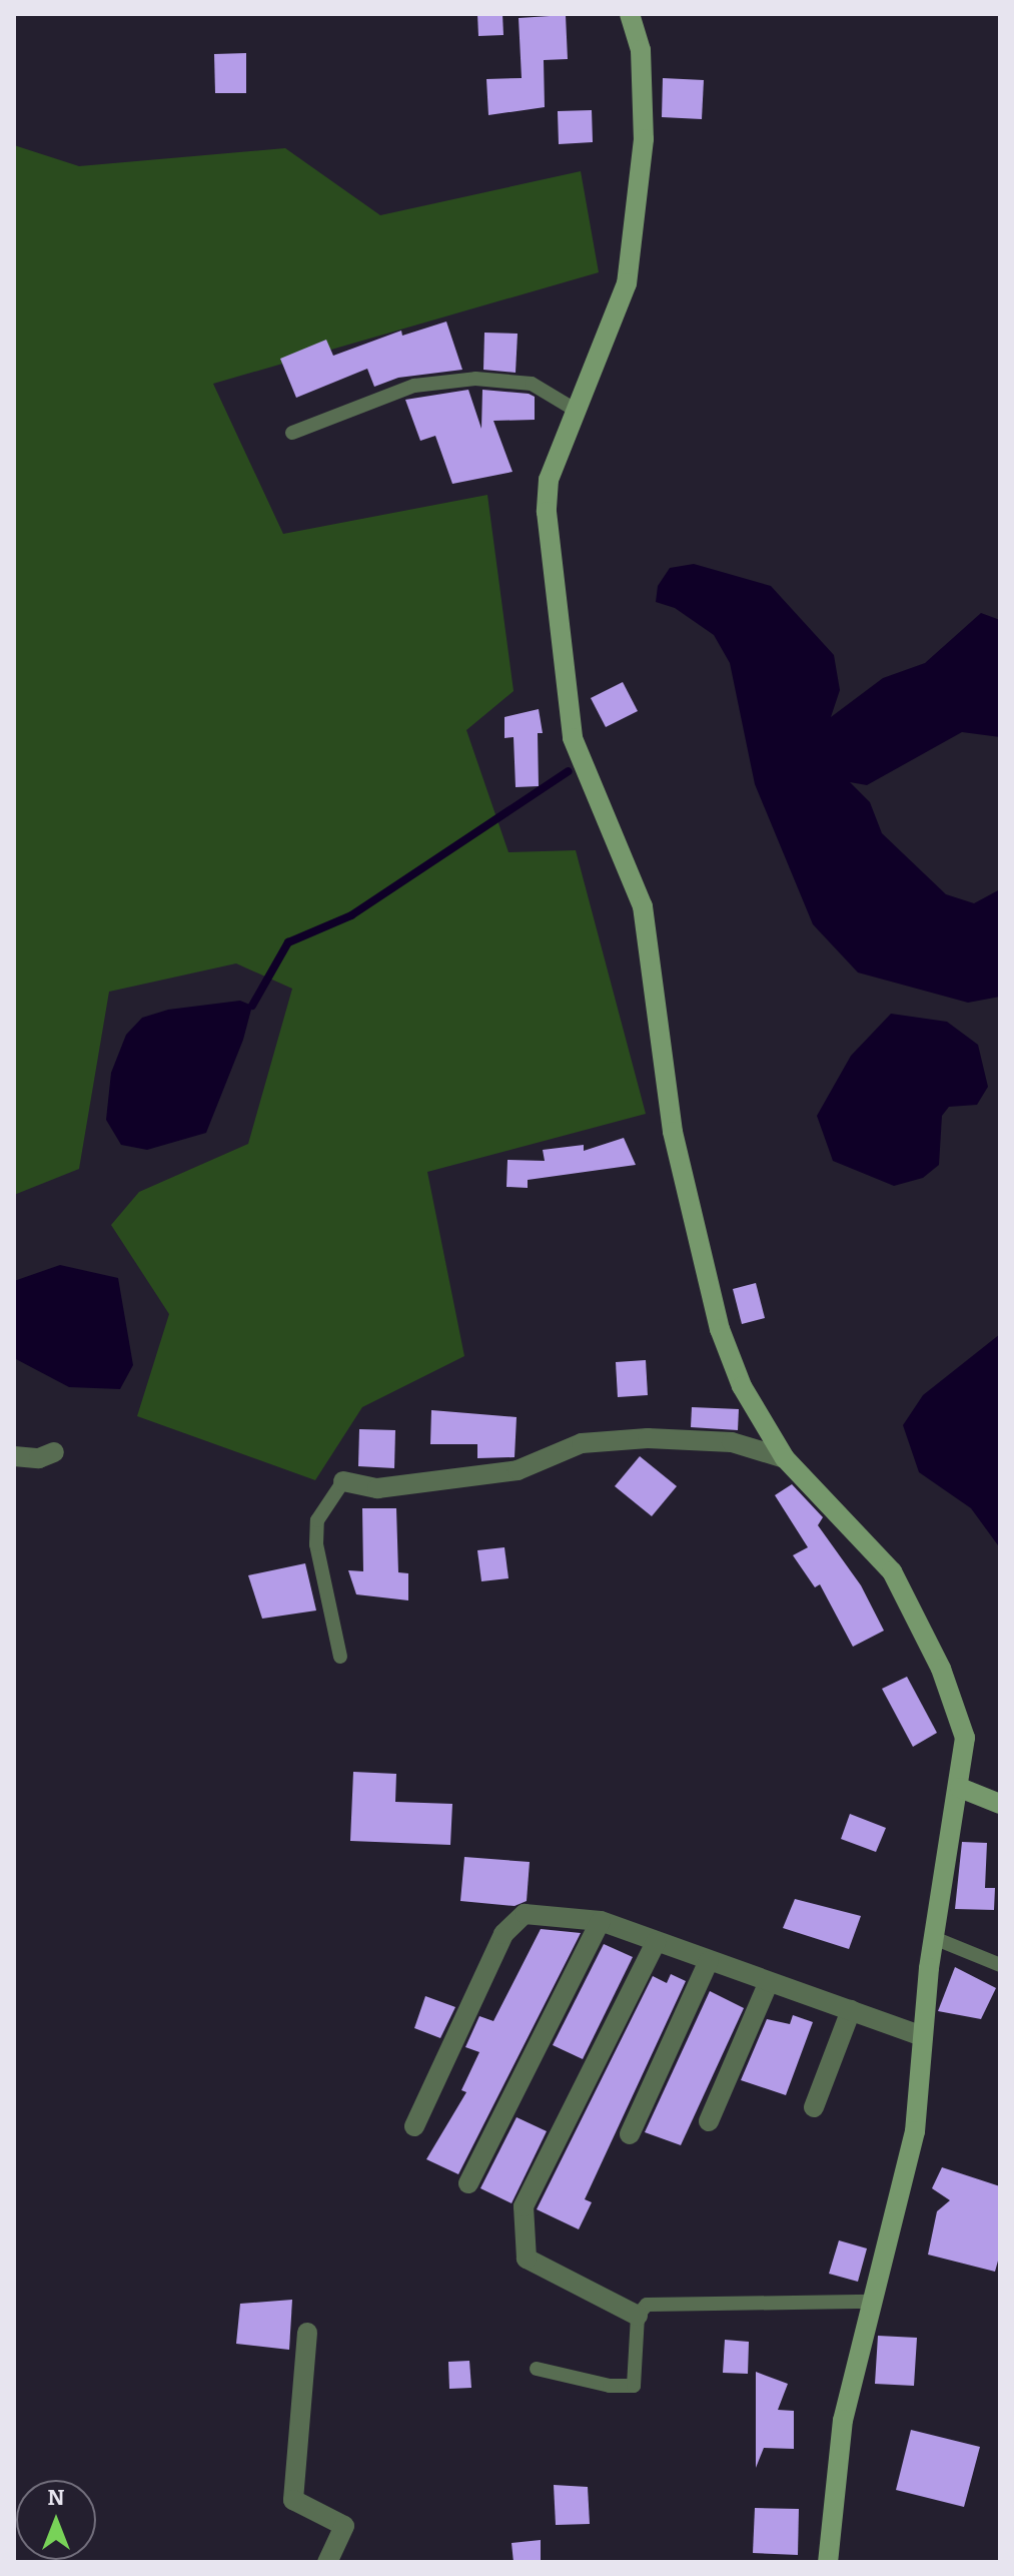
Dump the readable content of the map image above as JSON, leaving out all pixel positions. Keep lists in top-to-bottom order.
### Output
{
  "north": "top"
}
